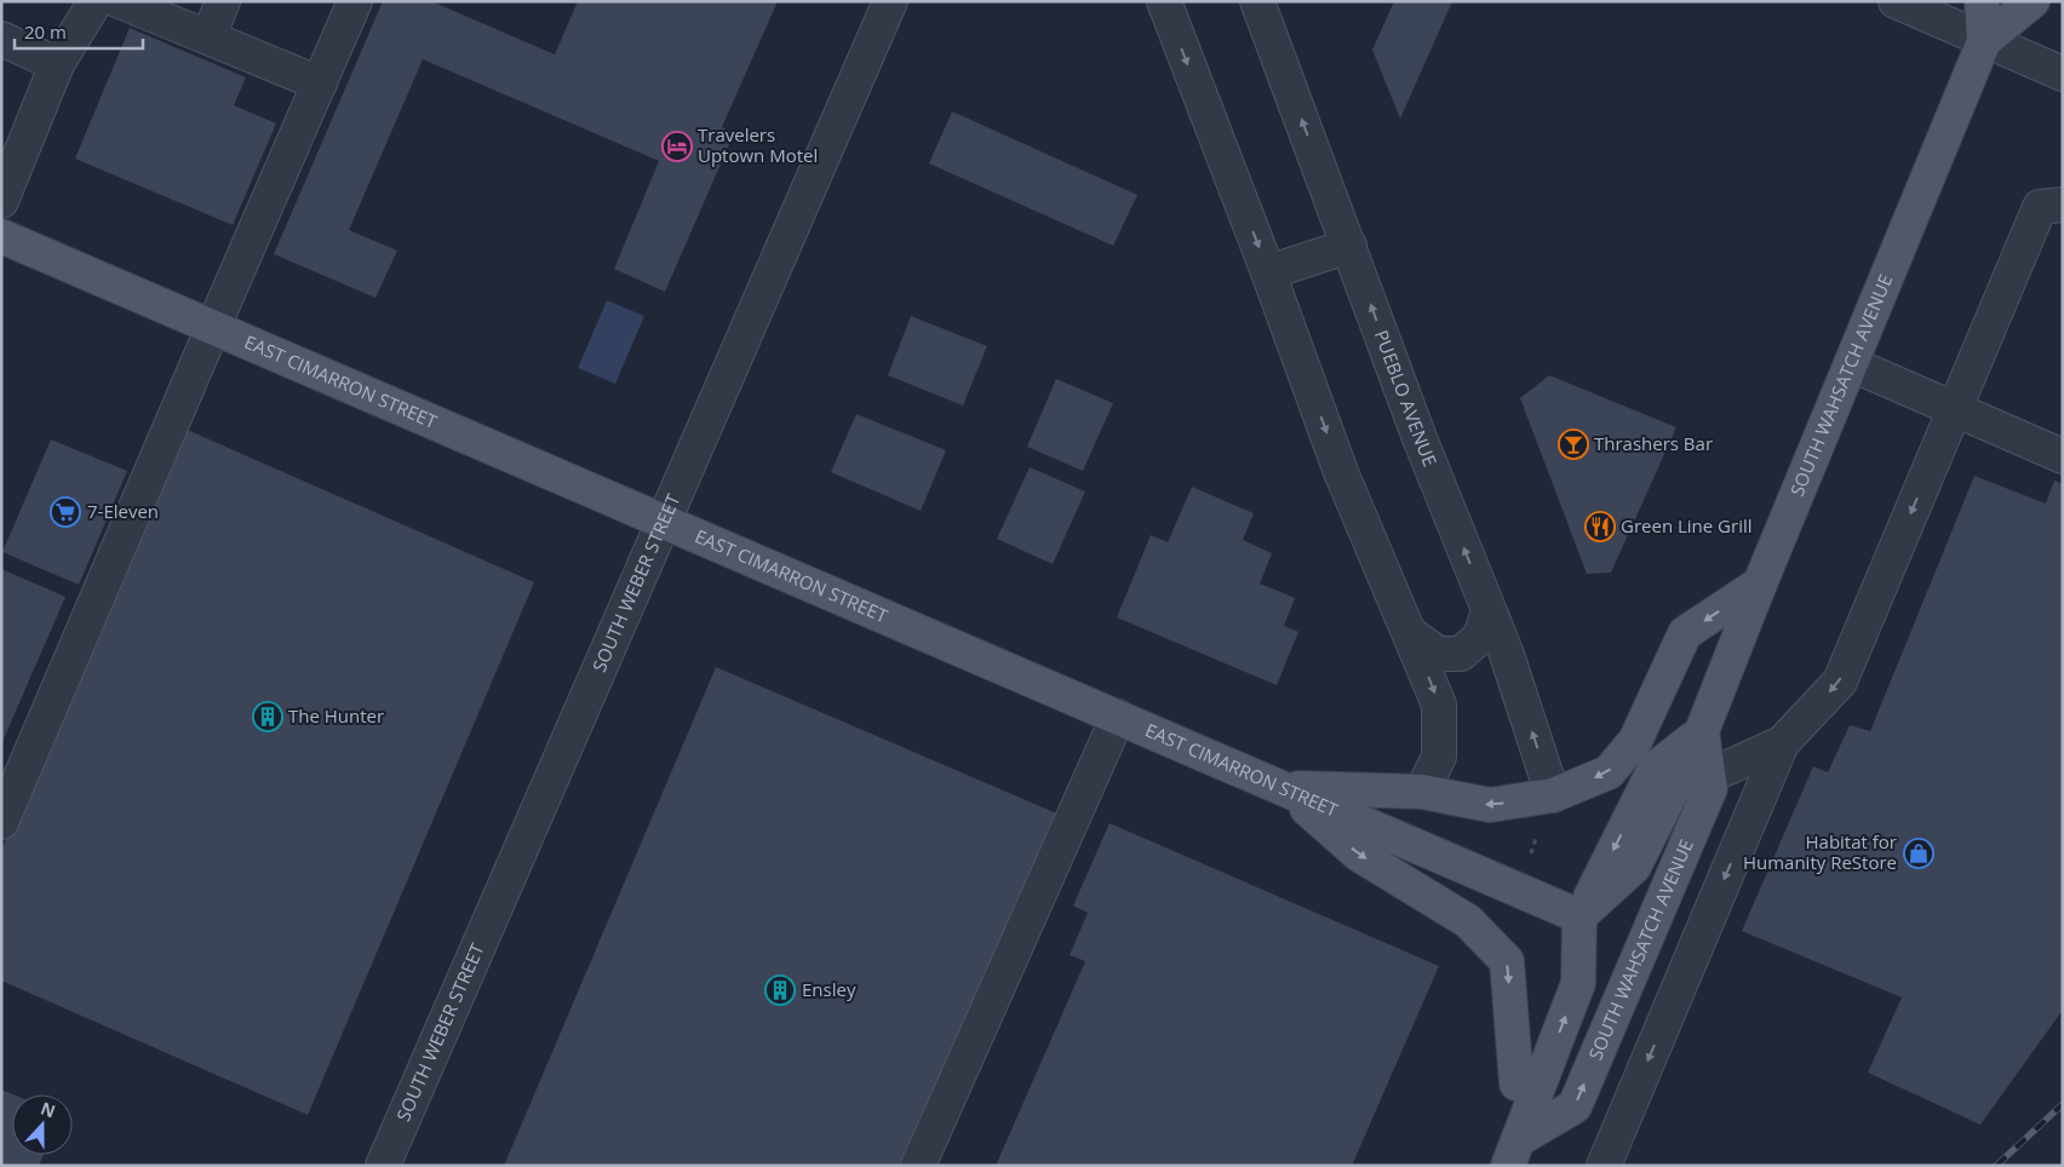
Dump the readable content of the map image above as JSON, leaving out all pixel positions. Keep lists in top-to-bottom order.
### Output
{
  "streets": {
    "main road": ["EAST CIMARRON STREET", "SOUTH WAHSATCH AVENUE"],
    "street": ["PUEBLO AVENUE", "SOUTH WEBER STREET"]
  },
  "crossings": [
    ["EAST CIMARRON STREET", "SOUTH WEBER STREET"]
  ],
  "places": {
    "hotel": ["Travelers Uptown Motel"],
    "bar": ["Thrashers Bar"],
    "supermarket": ["7-Eleven"],
    "restaurant": ["Green Line Grill"],
    "building": ["The Hunter", "Ensley"],
    "shop": ["Habitat for Humanity ReStore"]
  },
  "scale_bar": "20 m",
  "north": "top"
}
